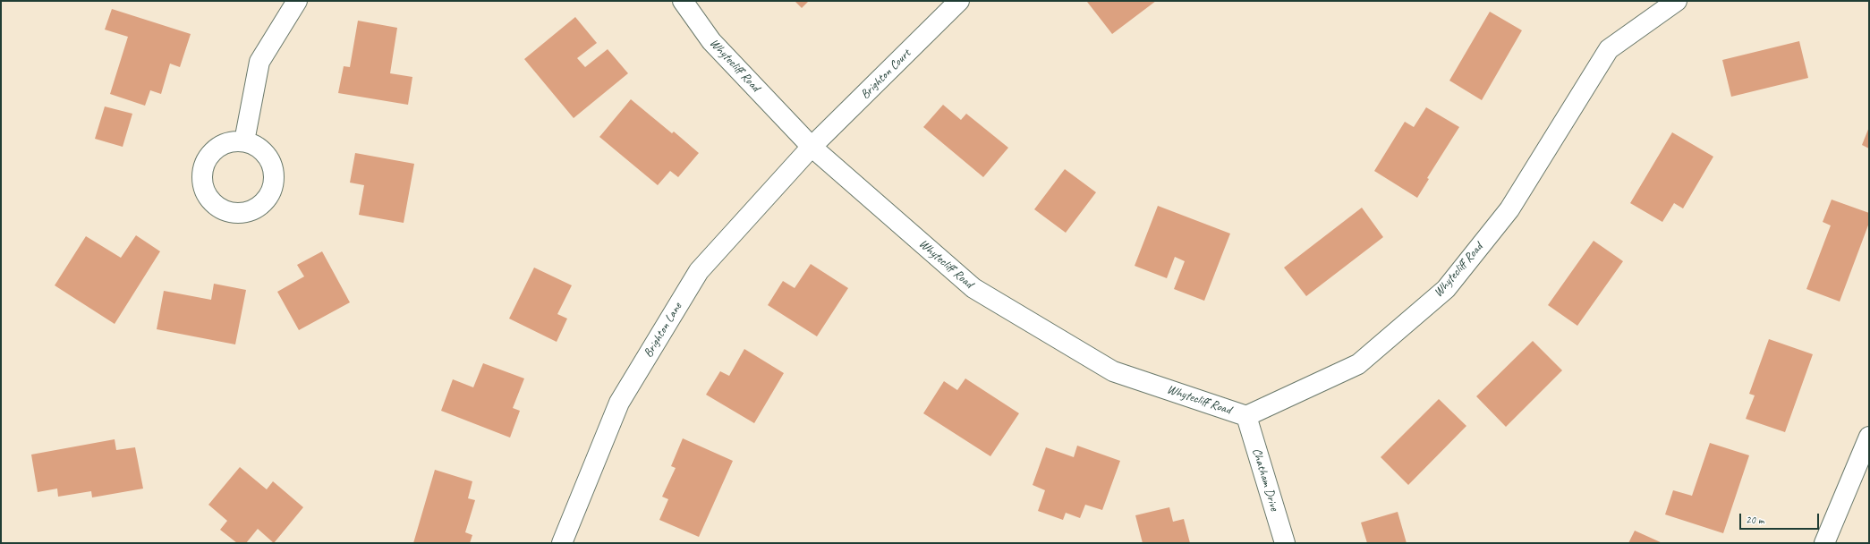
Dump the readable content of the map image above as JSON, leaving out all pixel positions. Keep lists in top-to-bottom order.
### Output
{
  "streets": {
    "street": [
      "Whytecliff Road",
      "Brighton Court",
      "Brighton Lane",
      "Chatham Drive"
    ]
  },
  "crossings": [
    ["Whytecliff Road", "Brighton Court"],
    ["Whytecliff Road", "Brighton Lane"],
    ["Whytecliff Road", "Chatham Drive"],
    ["Brighton Court", "Brighton Lane"]
  ],
  "scale_bar": "20 m"
}
